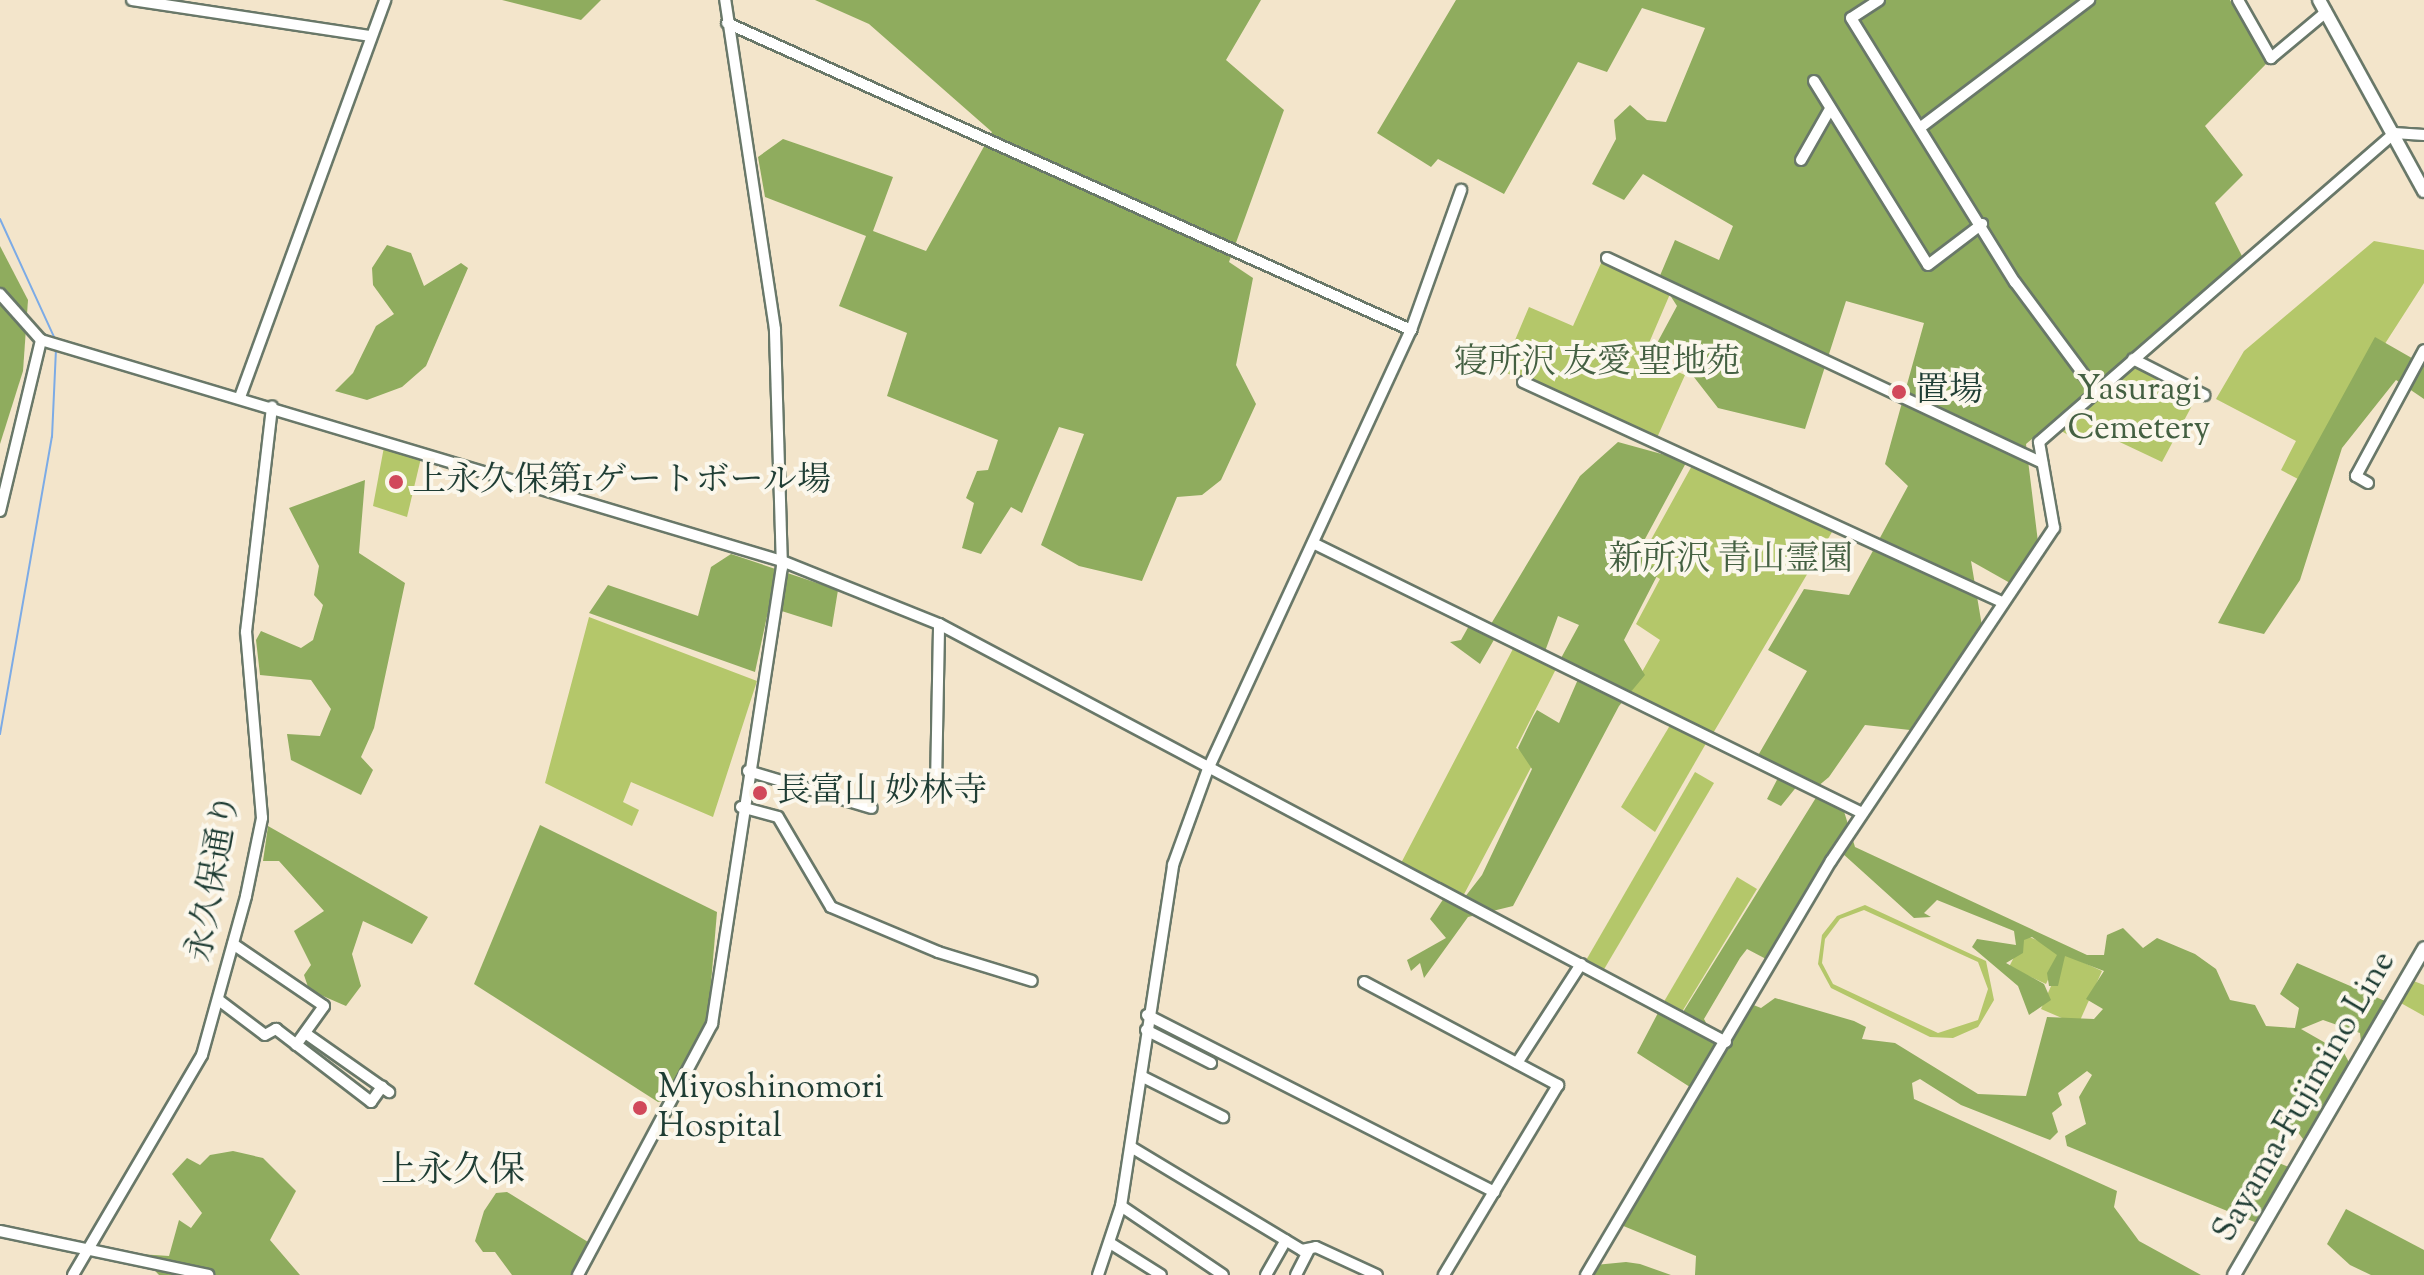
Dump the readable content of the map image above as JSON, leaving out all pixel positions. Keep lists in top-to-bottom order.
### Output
{
  "streets": {
    "main road": ["Sayama-Fujimino Line"],
    "street": ["永久保通り"]
  },
  "districts": ["上永久保"],
  "parks": ["寝所沢 友愛 聖地苑", "Yasuragi Cemetery", "新所沢 青山霊園"],
  "places": [
    "置場",
    "上永久保第1ゲートボール場",
    "長富山 妙林寺",
    "Miyoshinomori Hospital"
  ]
}
